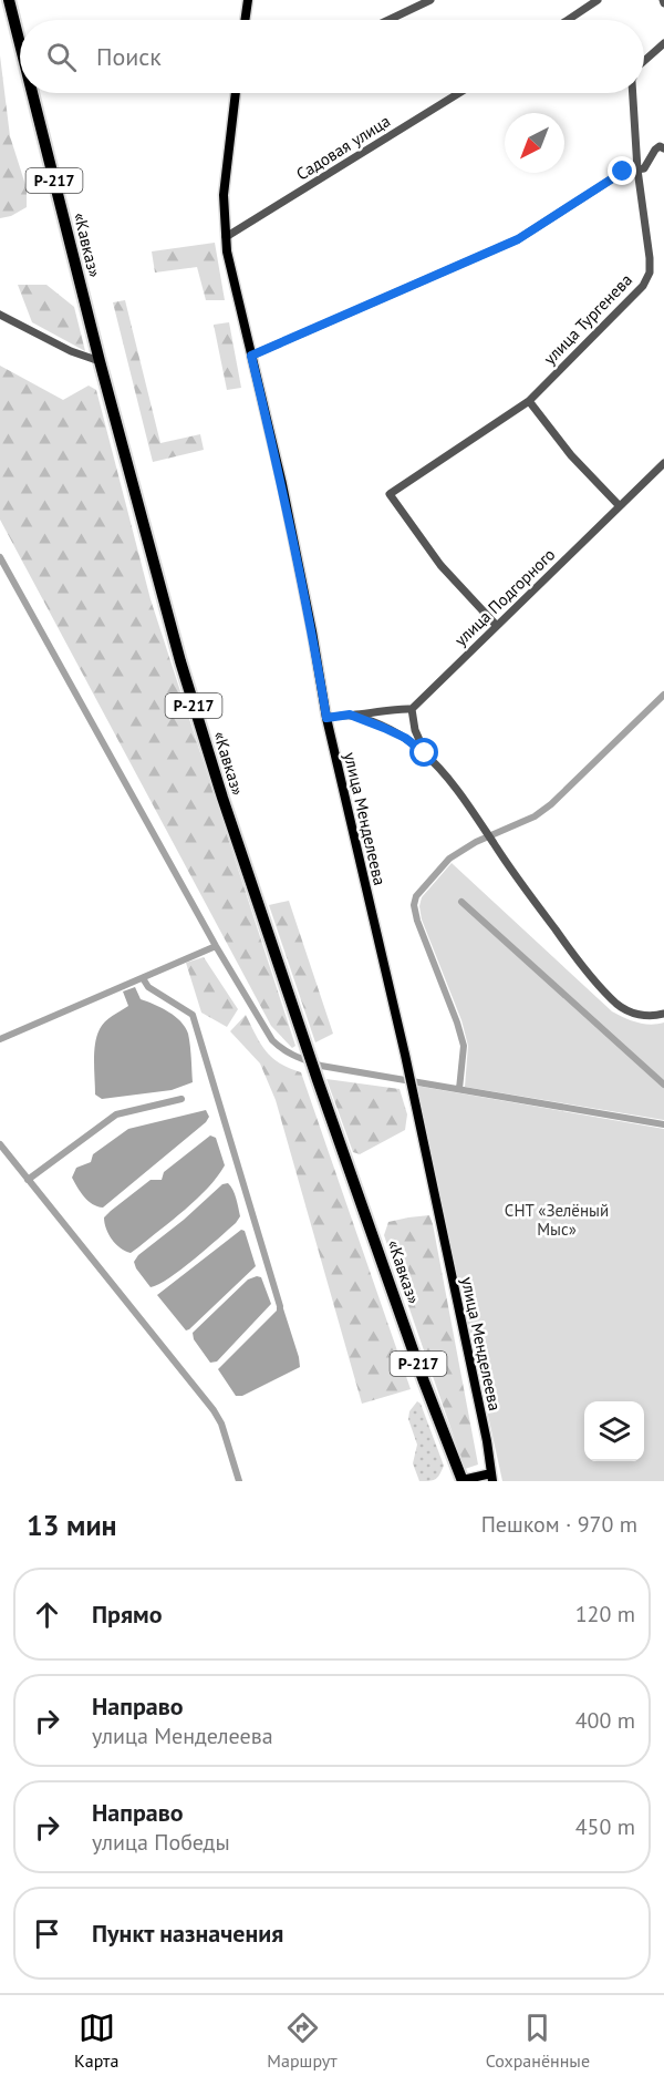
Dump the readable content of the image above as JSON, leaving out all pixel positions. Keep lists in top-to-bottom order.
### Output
{
  "streets": {
    "highway": ["Р-217", "«Кавказ»"],
    "main road": ["улица Менделеева"],
    "street": ["Садовая улица", "улица Тургенева", "улица Подгорного"]
  },
  "crossings": [
    ["Садовая улица", "улица Менделеева"],
    ["улица Тургенева", "улица Подгорного"]
  ],
  "parks": ["СНТ «Зелёный Мыс»"],
  "north": "bottom left",
  "page": {
    "search": "Поиск",
    "heading": ["13 мин", "Пешком · 970 m"],
    "list": [
      ["Прямо", "120 m"],
      ["Направо", "улица Менделеева", "400 m"],
      ["Направо", "улица Победы", "450 m"],
      "Пункт назначения"
    ],
    "nav": ["Карта", "Маршрут", "Сохранённые"]
  }
}
